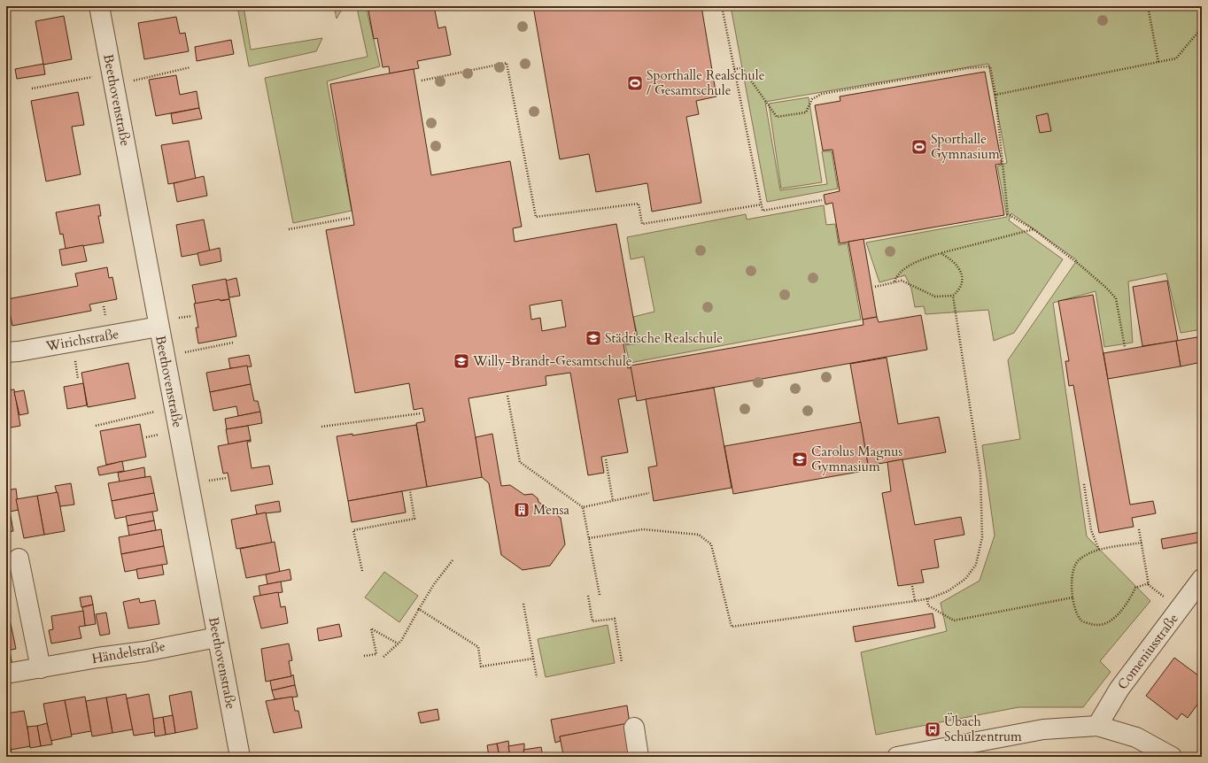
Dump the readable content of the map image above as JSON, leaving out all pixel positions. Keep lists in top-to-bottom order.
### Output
{
  "streets": {
    "street": [
      "Beethovenstraße",
      "Wirichstraße",
      "Comeniusstraße",
      "Händelstraße"
    ]
  },
  "crossings": [
    ["Beethovenstraße", "Wirichstraße"],
    ["Beethovenstraße", "Händelstraße"]
  ],
  "places": {
    "sports": ["Sporthalle Realschule / Gesamtschule", "Sporthalle Gymnasium"],
    "school or university": ["Städtische Realschule", "Willy-Brandt-Gesamtschule", "Carolus Magnus Gymnasium"],
    "building": ["Mensa"],
    "bus stop": ["Übach Schulzentrum"]
  }
}
